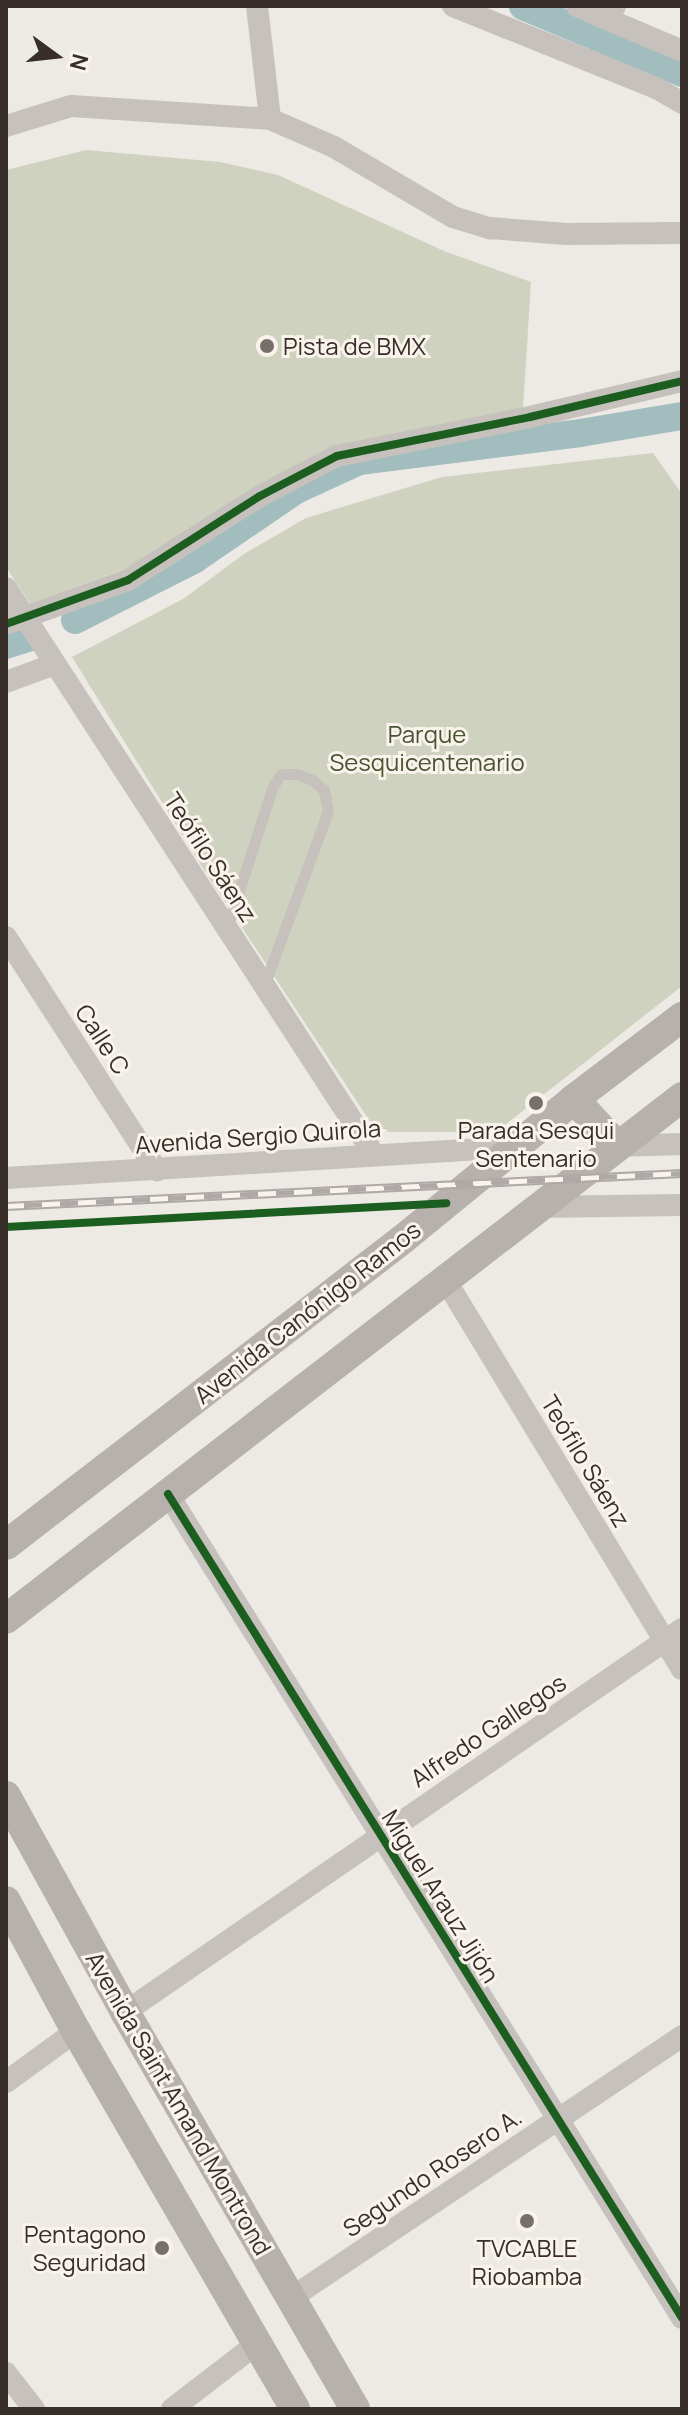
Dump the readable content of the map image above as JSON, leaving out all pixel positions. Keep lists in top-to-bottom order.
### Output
{
  "streets": {
    "main road": ["Avenida Canónigo Ramos", "Avenida Saint Amand Montrond"],
    "street": [
      "Teófilo Sáenz",
      "Calle C",
      "Avenida Sergio Quirola",
      "Alfredo Gallegos",
      "Miguel Arauz Jijón",
      "Segundo Rosero A."
    ]
  },
  "crossings": [
    ["Teófilo Sáenz", "Avenida Sergio Quirola"],
    ["Teófilo Sáenz", "Alfredo Gallegos"],
    ["Calle C", "Avenida Sergio Quirola"],
    ["Avenida Sergio Quirola", "Avenida Canónigo Ramos"],
    ["Alfredo Gallegos", "Miguel Arauz Jijón"],
    ["Alfredo Gallegos", "Avenida Saint Amand Montrond"],
    ["Miguel Arauz Jijón", "Segundo Rosero A."],
    ["Avenida Saint Amand Montrond", "Segundo Rosero A."]
  ],
  "parks": ["Parque Sesquicentenario"],
  "places": [
    "Pista de BMX",
    "Parada Sesqui Sentenario",
    "TVCABLE Riobamba",
    "Pentagono Seguridad"
  ],
  "north": "right"
}
